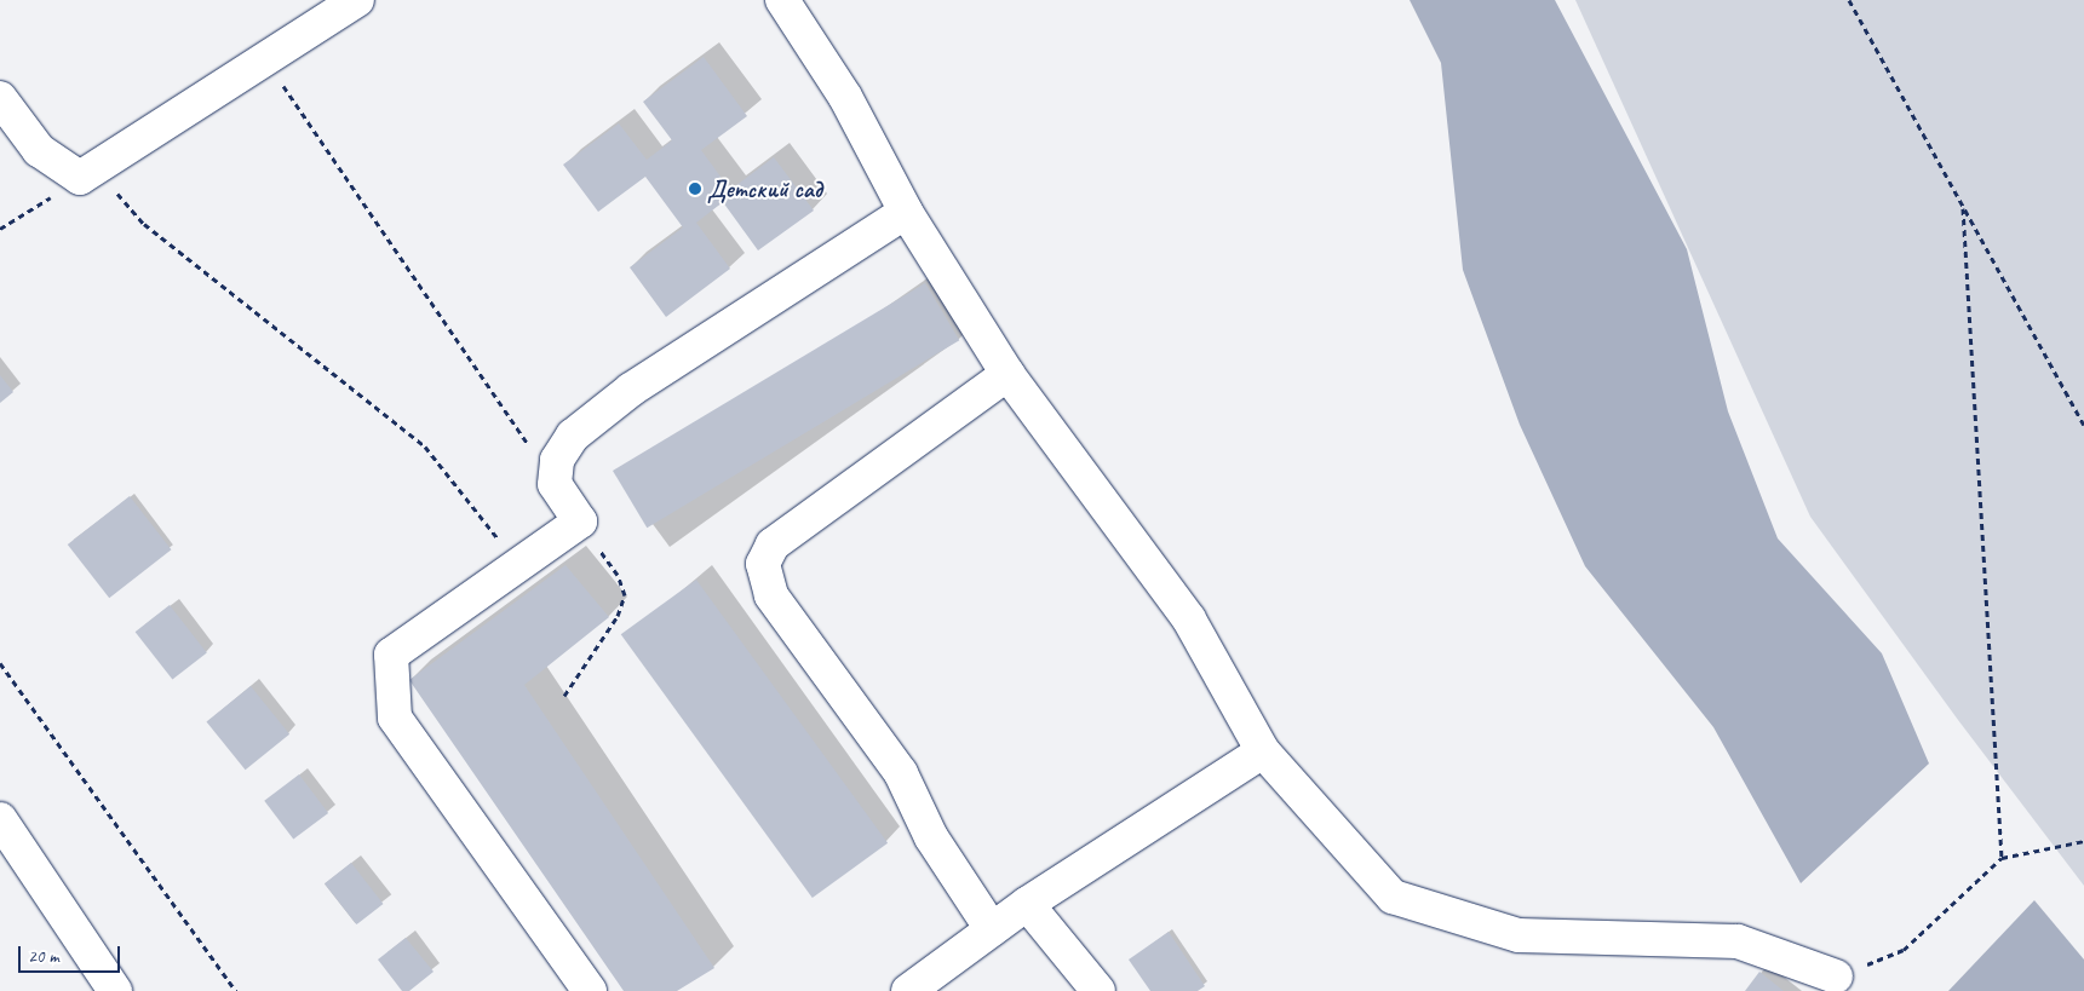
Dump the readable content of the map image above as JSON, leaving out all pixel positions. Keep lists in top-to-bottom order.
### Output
{
  "places": ["Детский сад"],
  "scale_bar": "20 m"
}
